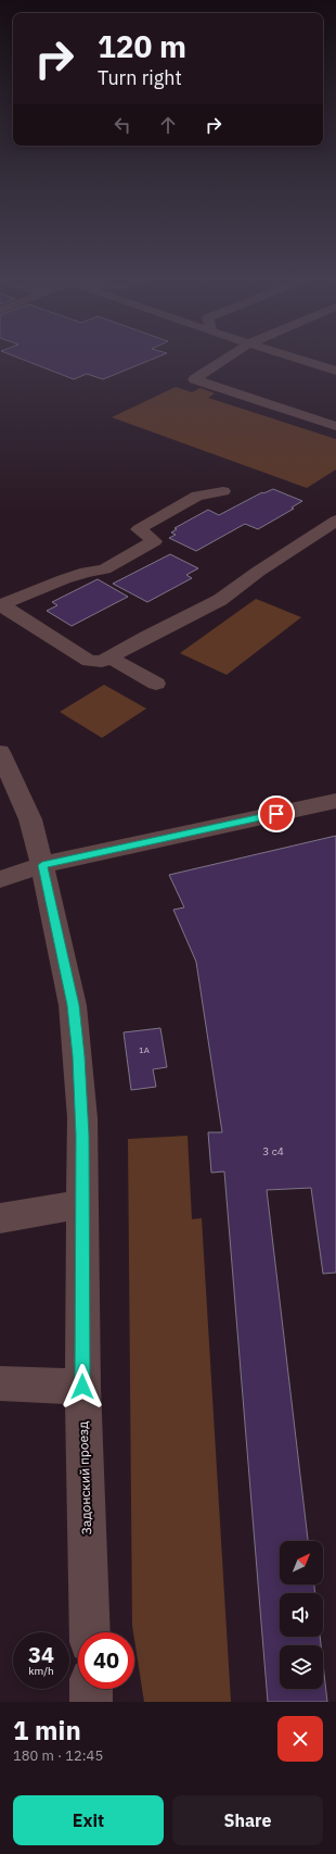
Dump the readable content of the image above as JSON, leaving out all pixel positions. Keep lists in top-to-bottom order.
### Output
{
  "streets": {
    "street": ["Задонский проезд"]
  },
  "house_numbers": ["1А", "3 с4"],
  "north": "top right",
  "page": {
    "turn": ["120 m", "Turn right"],
    "speed": "34 km/h",
    "limit": "40",
    "heading": ["1 min", "180 m · 12:45"],
    "buttons": ["Exit", "Share"]
  }
}
